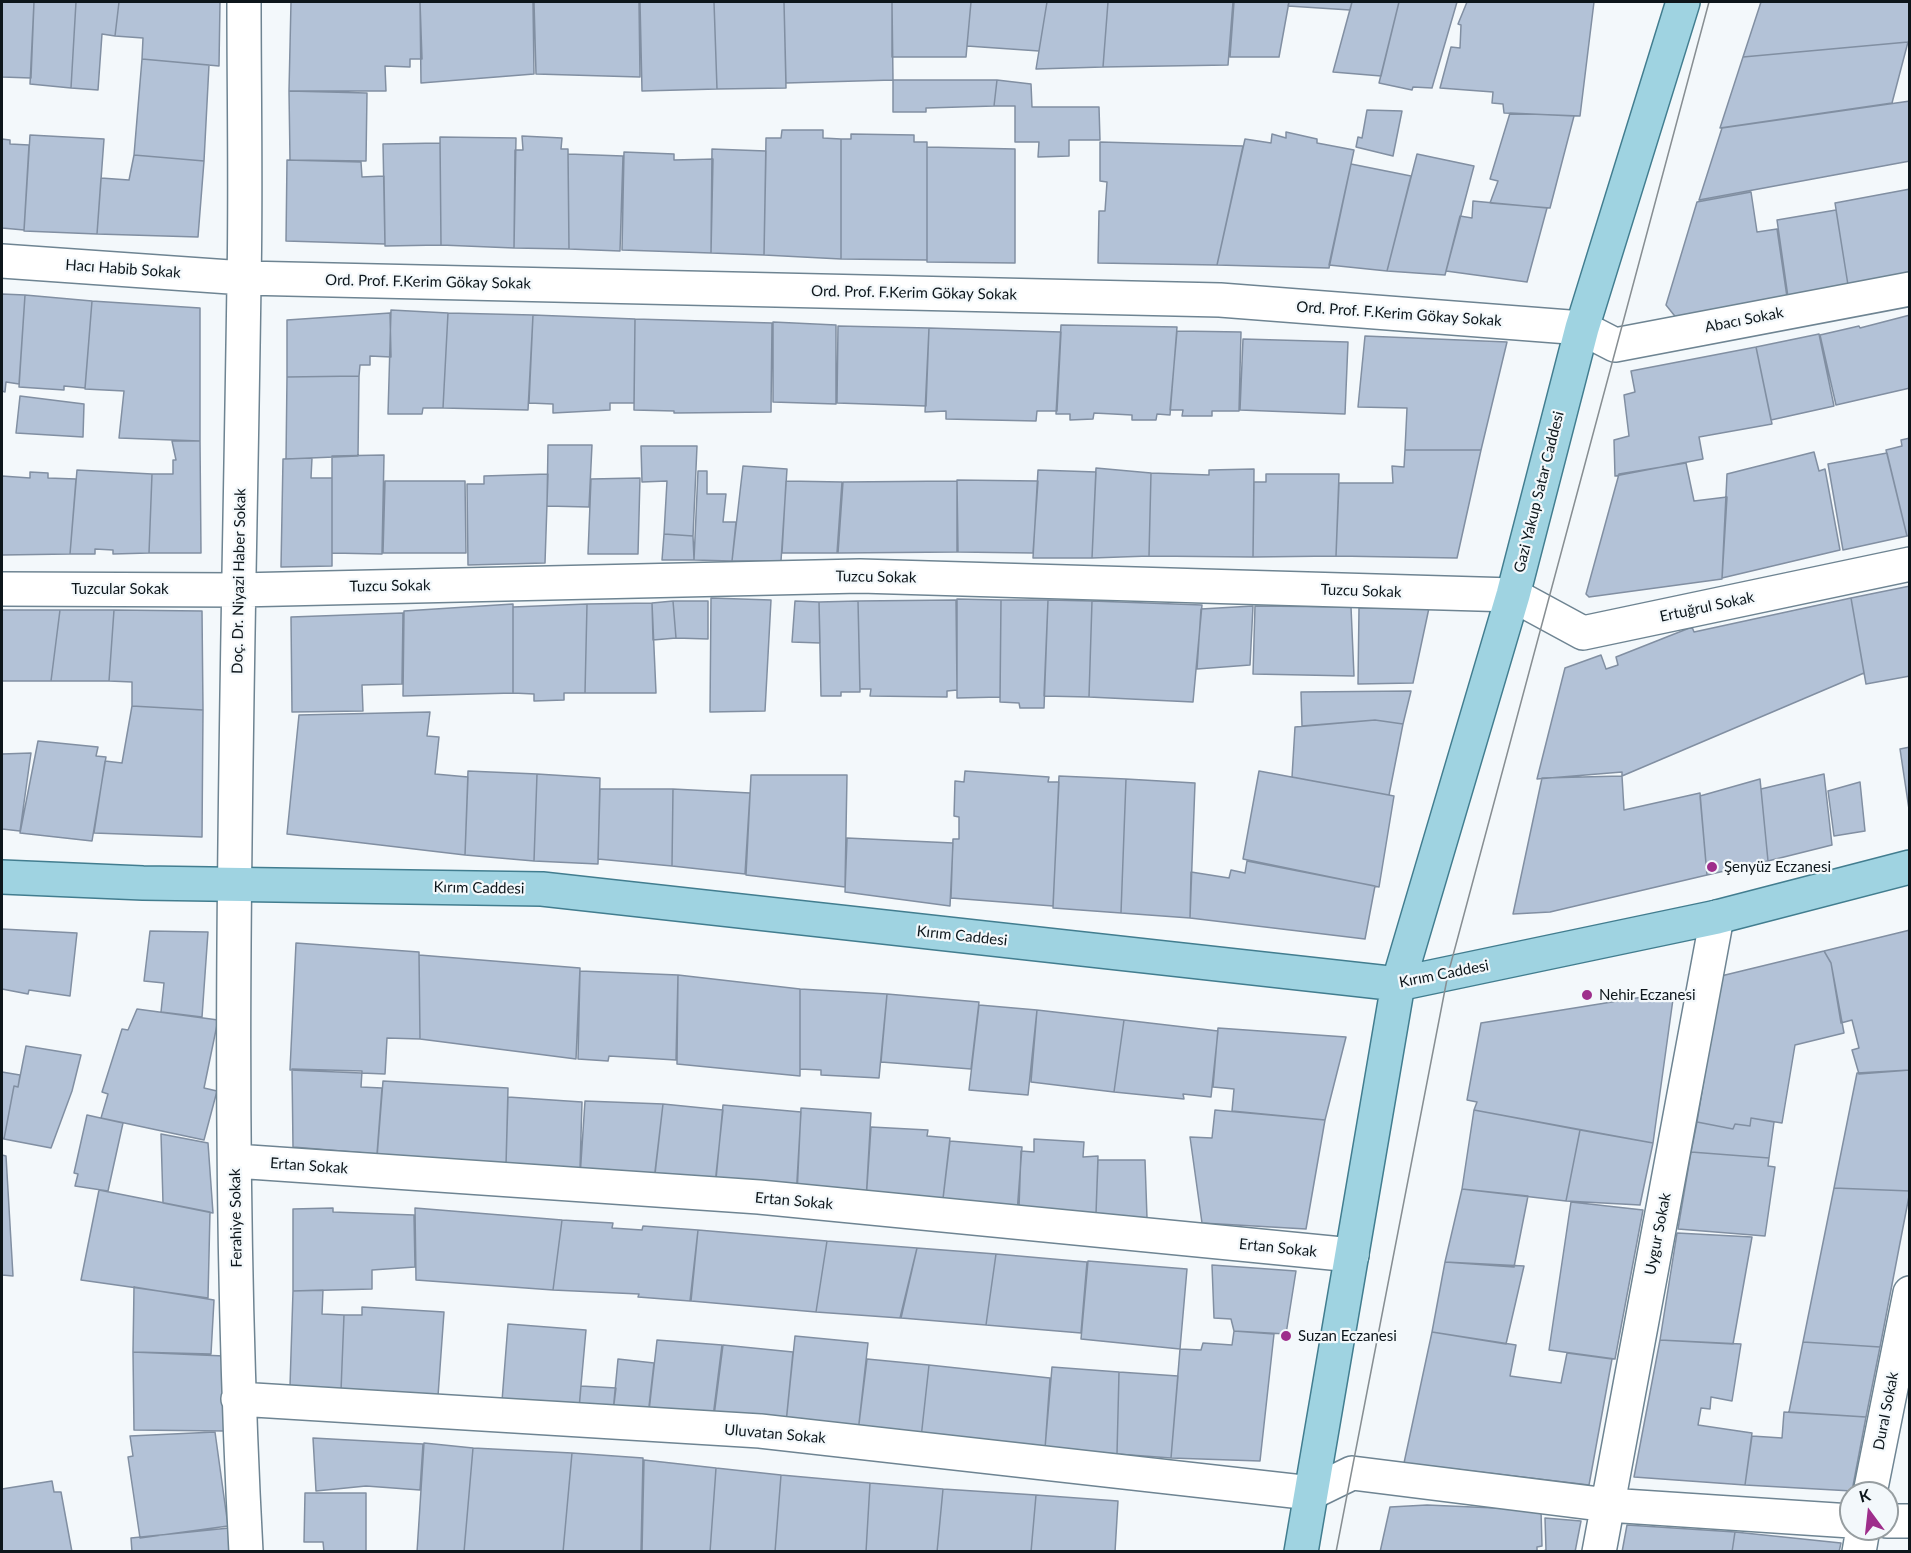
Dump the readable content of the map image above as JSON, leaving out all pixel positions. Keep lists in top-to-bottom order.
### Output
{
  "streets": {
    "main road": ["Gazi Yakup Satar Caddesi", "Kırım Caddesi"],
    "street": [
      "Hacı Habib Sokak",
      "Ord. Prof. F.Kerim Gökay Sokak",
      "Abacı Sokak",
      "Tuzcu Sokak",
      "Doç. Dr. Niyazi Haber Sokak",
      "Tuzcular Sokak",
      "Ertuğrul Sokak",
      "Ertan Sokak",
      "Ferahiye Sokak",
      "Uygur Sokak",
      "Dural Sokak",
      "Uluvatan Sokak"
    ]
  },
  "crossings": [
    ["Hacı Habib Sokak", "Ord. Prof. F.Kerim Gökay Sokak"],
    ["Hacı Habib Sokak", "Doç. Dr. Niyazi Haber Sokak"],
    ["Ord. Prof. F.Kerim Gökay Sokak", "Abacı Sokak"],
    ["Ord. Prof. F.Kerim Gökay Sokak", "Gazi Yakup Satar Caddesi"],
    ["Ord. Prof. F.Kerim Gökay Sokak", "Doç. Dr. Niyazi Haber Sokak"],
    ["Abacı Sokak", "Gazi Yakup Satar Caddesi"],
    ["Gazi Yakup Satar Caddesi", "Tuzcu Sokak"],
    ["Gazi Yakup Satar Caddesi", "Ertuğrul Sokak"],
    ["Gazi Yakup Satar Caddesi", "Kırım Caddesi"],
    ["Gazi Yakup Satar Caddesi", "Ertan Sokak"],
    ["Gazi Yakup Satar Caddesi", "Uluvatan Sokak"],
    ["Tuzcu Sokak", "Doç. Dr. Niyazi Haber Sokak"],
    ["Tuzcu Sokak", "Tuzcular Sokak"],
    ["Tuzcu Sokak", "Ertuğrul Sokak"],
    ["Doç. Dr. Niyazi Haber Sokak", "Tuzcular Sokak"],
    ["Doç. Dr. Niyazi Haber Sokak", "Kırım Caddesi"],
    ["Doç. Dr. Niyazi Haber Sokak", "Ferahiye Sokak"],
    ["Kırım Caddesi", "Ferahiye Sokak"],
    ["Kırım Caddesi", "Uygur Sokak"],
    ["Ertan Sokak", "Ferahiye Sokak"],
    ["Ferahiye Sokak", "Uluvatan Sokak"]
  ],
  "places": ["Şenyüz Eczanesi", "Nehir Eczanesi", "Suzan Eczanesi"],
  "north": "top"
}
